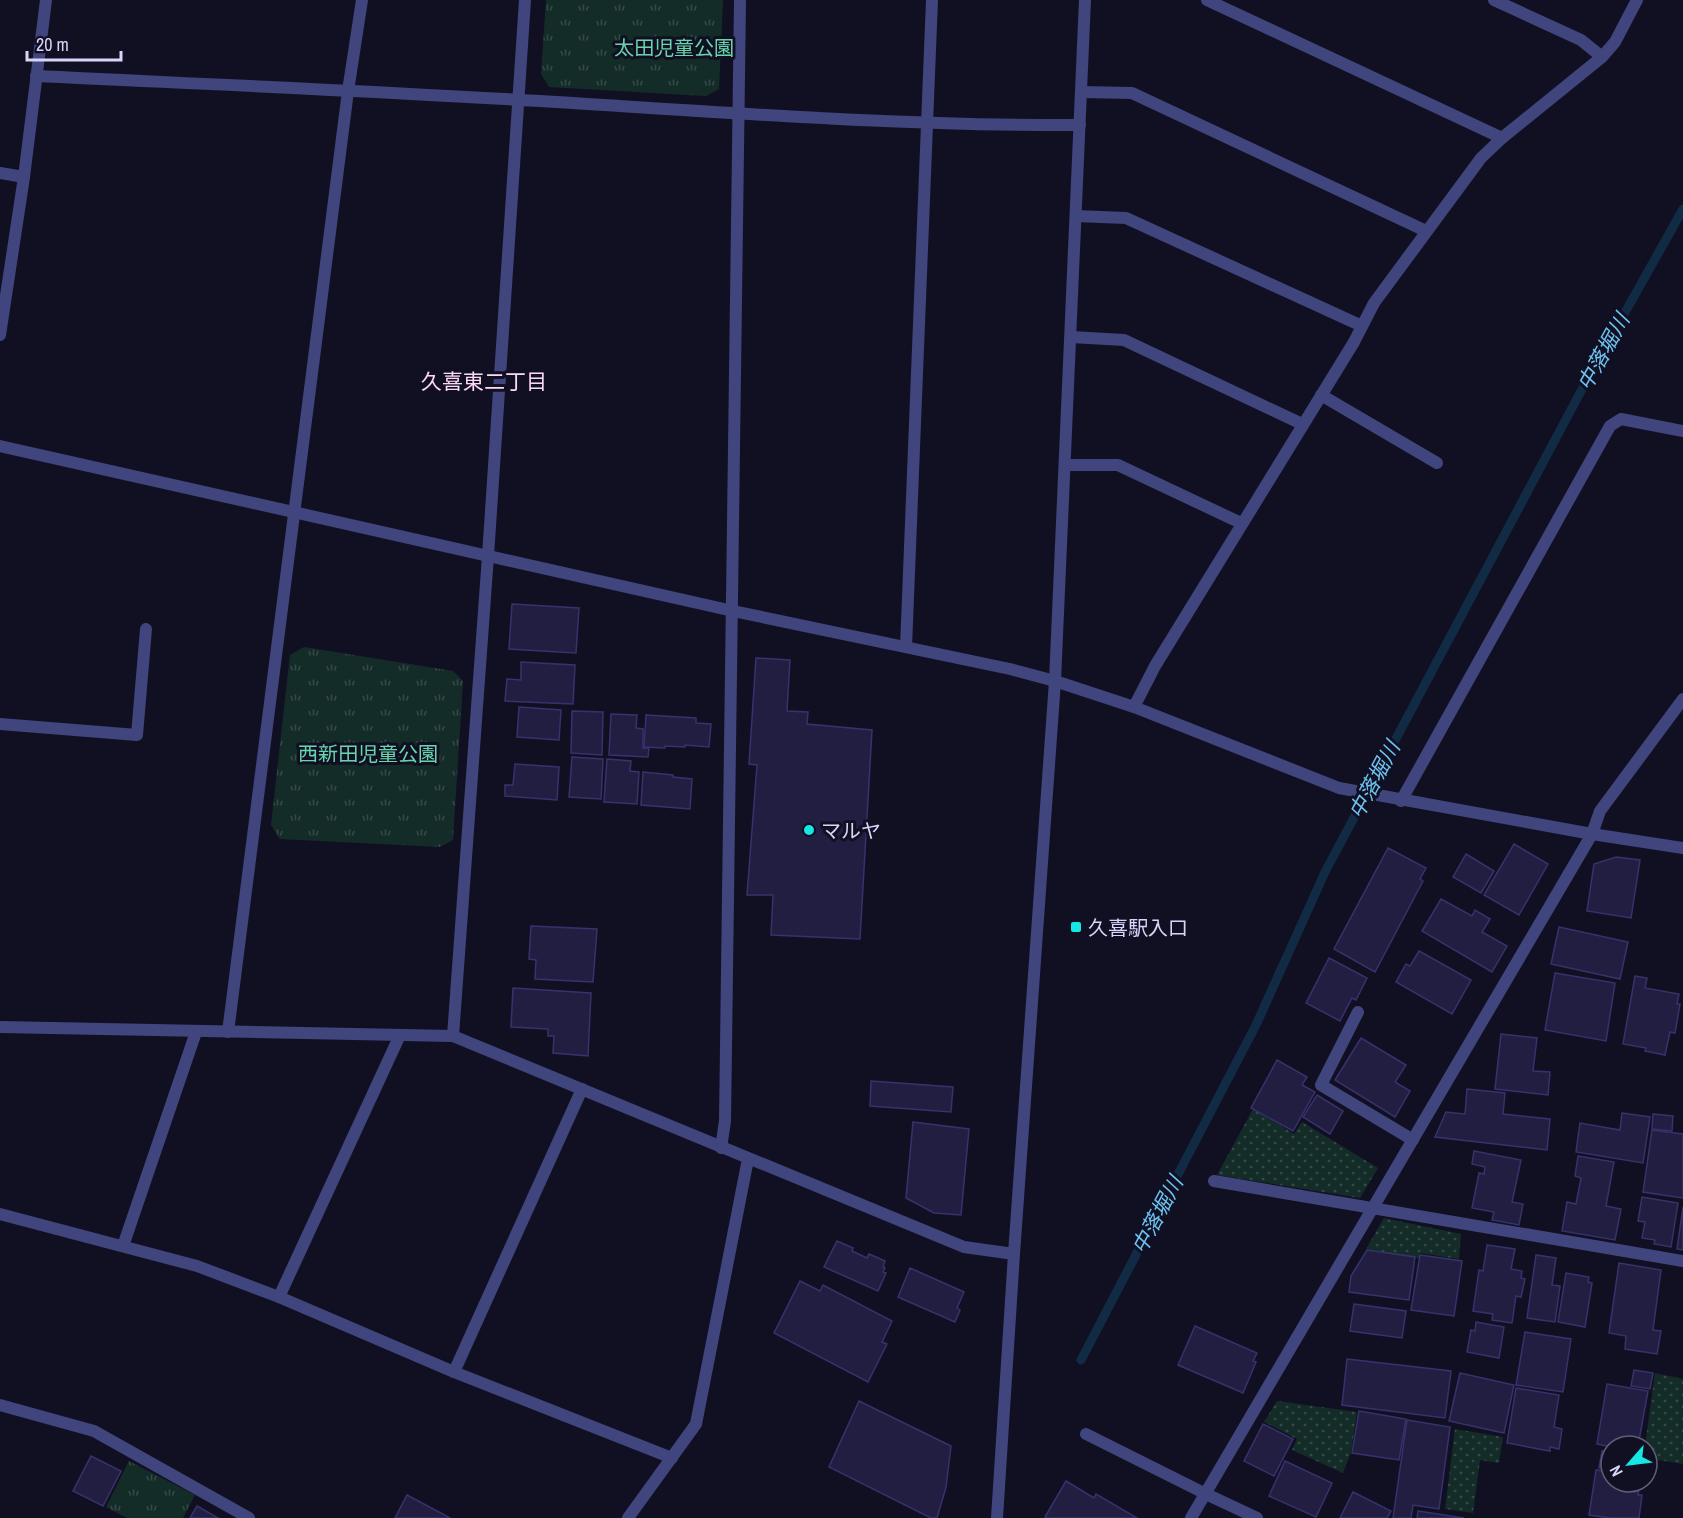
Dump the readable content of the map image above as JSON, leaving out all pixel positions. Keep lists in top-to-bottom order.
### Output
{
  "districts": ["久喜東二丁目"],
  "water": ["中落堀川"],
  "parks": ["太田児童公園", "西新田児童公園"],
  "places": {
    "other": ["マルヤ"],
    "transit": ["久喜駅入口"]
  },
  "scale_bar": "20 m",
  "north": "bottom left"
}
